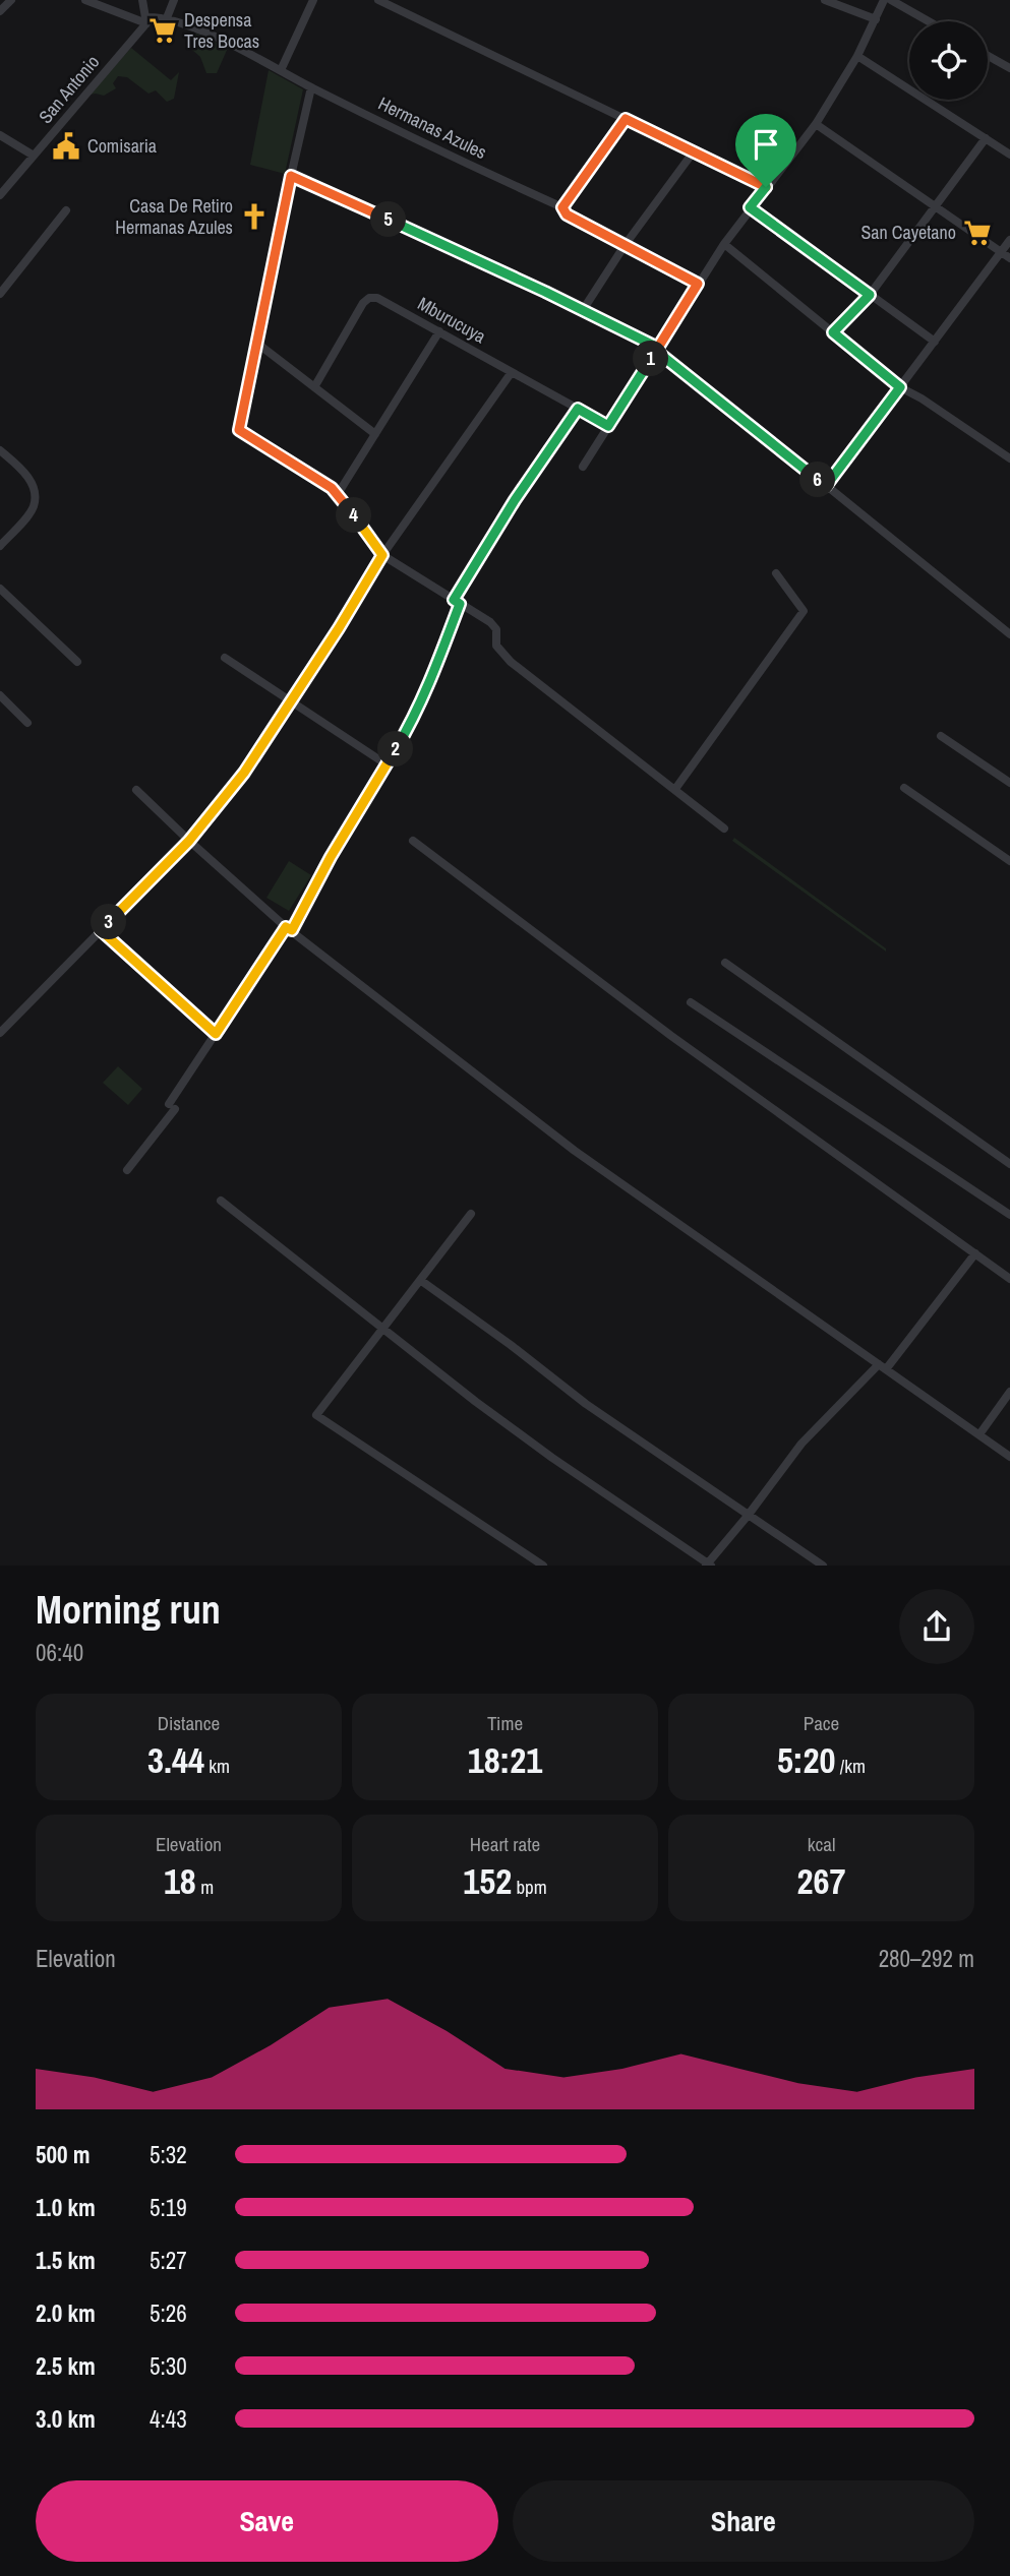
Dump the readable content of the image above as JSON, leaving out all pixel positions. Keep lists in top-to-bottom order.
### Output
{
  "streets": {
    "street": ["San Antonio", "Hermanas Azules", "Mburucuya"]
  },
  "crossings": [
    ["San Antonio", "Hermanas Azules"]
  ],
  "places": {
    "supermarket": ["Despensa Tres Bocas", "San Cayetano"],
    "public building": ["Comisaria"],
    "church": ["Casa De Retiro Hermanas Azules"]
  },
  "page": {
    "pins": [
      "5",
      "1",
      "6",
      "4",
      "2",
      "3"
    ],
    "heading": ["Morning run", "06:40"],
    "stats": [
      ["Distance", "3.44 km"],
      ["Time", "18:21"],
      ["Pace", "5:20 /km"],
      ["Elevation", "18 m"],
      ["Heart rate", "152 bpm"],
      ["kcal", "267"]
    ],
    "chart": ["Elevation", "280–292 m"],
    "list": [
      {
        "name": "500 m",
        "note": "5:32"
      },
      {
        "name": "1.0 km",
        "note": "5:19"
      },
      {
        "name": "1.5 km",
        "note": "5:27"
      },
      {
        "name": "2.0 km",
        "note": "5:26"
      },
      {
        "name": "2.5 km",
        "note": "5:30"
      },
      {
        "name": "3.0 km",
        "note": "4:43"
      }
    ],
    "buttons": ["Save", "Share"]
  }
}
